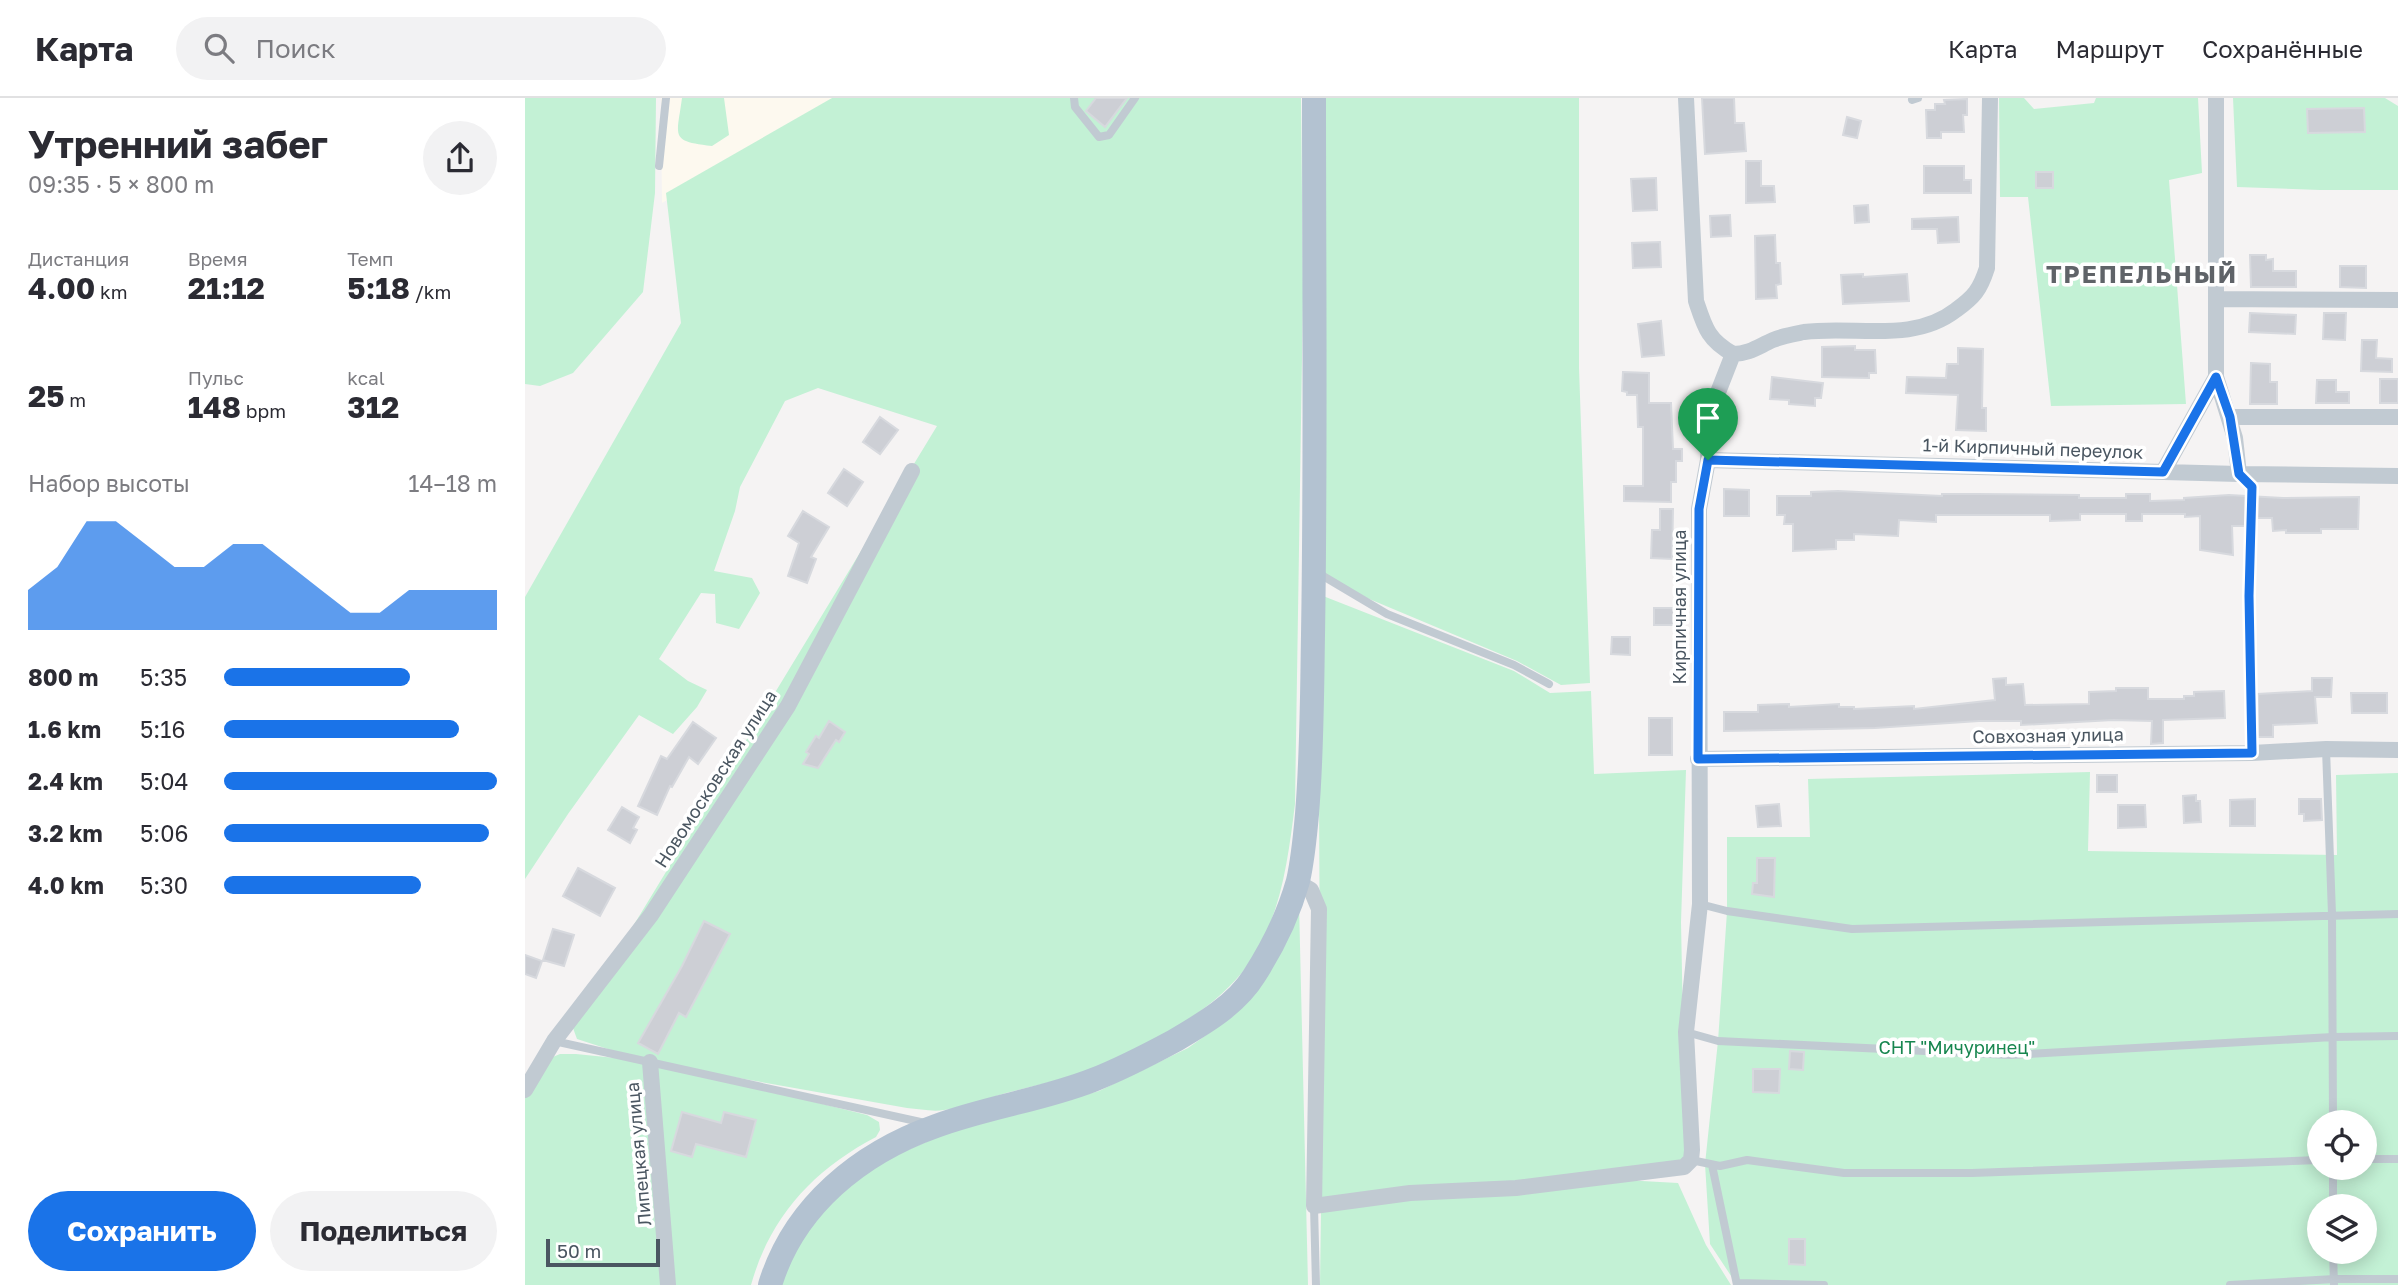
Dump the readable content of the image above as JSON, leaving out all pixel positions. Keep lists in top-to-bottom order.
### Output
{
  "streets": {
    "street": [
      "1-й Кирпичный переулок",
      "Кирпичная улица",
      "Совхозная улица",
      "Новомосковская улица",
      "Липецкая улица"
    ]
  },
  "crossings": [
    ["1-й Кирпичный переулок", "Кирпичная улица"],
    ["Кирпичная улица", "Совхозная улица"]
  ],
  "districts": ["ТРЕПЕЛЬНЫЙ"],
  "parks": ["СНТ \"Мичуринец\""],
  "scale_bar": "50 m",
  "page": {
    "header": "Карта",
    "search": "Поиск",
    "nav": ["Карта", "Маршрут", "Сохранённые"],
    "heading": ["Утренний забег", "09:35 · 5 × 800 m"],
    "stats": [
      ["Дистанция", "4.00 km"],
      ["Время", "21:12"],
      ["Темп", "5:18 /km"],
      ["25 m"],
      ["Пульс", "148 bpm"],
      ["kcal", "312"]
    ],
    "chart": ["Набор высоты", "14–18 m"],
    "list": [
      {
        "name": "800 m",
        "note": "5:35"
      },
      {
        "name": "1.6 km",
        "note": "5:16"
      },
      {
        "name": "2.4 km",
        "note": "5:04"
      },
      {
        "name": "3.2 km",
        "note": "5:06"
      },
      {
        "name": "4.0 km",
        "note": "5:30"
      }
    ],
    "buttons": ["Сохранить", "Поделиться"],
    "scale": "50 m"
  }
}
